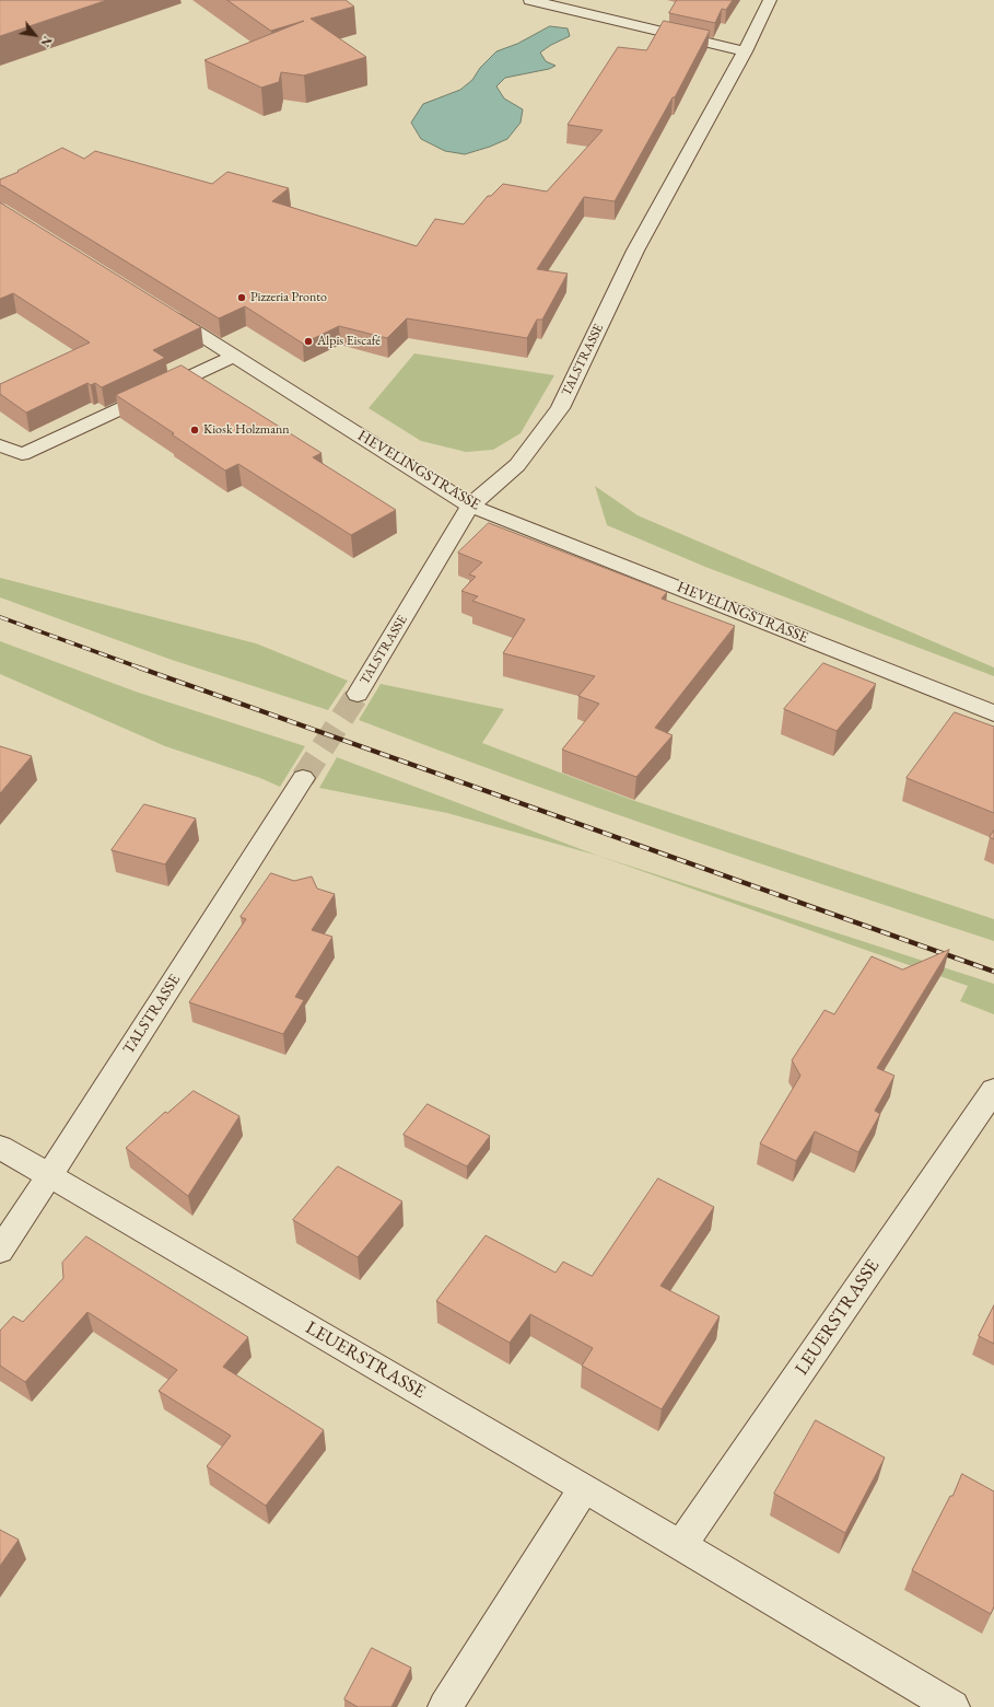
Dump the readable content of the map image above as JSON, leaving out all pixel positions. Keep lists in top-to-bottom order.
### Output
{
  "streets": {
    "street": ["TALSTRASSE", "HEVELINGSTRASSE", "LEUERSTRASSE"]
  },
  "crossings": [
    ["TALSTRASSE", "HEVELINGSTRASSE"],
    ["TALSTRASSE", "LEUERSTRASSE"]
  ],
  "places": ["Pizzeria Pronto", "Alpis Eiscafé", "Kiosk Holzmann"],
  "north": "bottom right"
}
